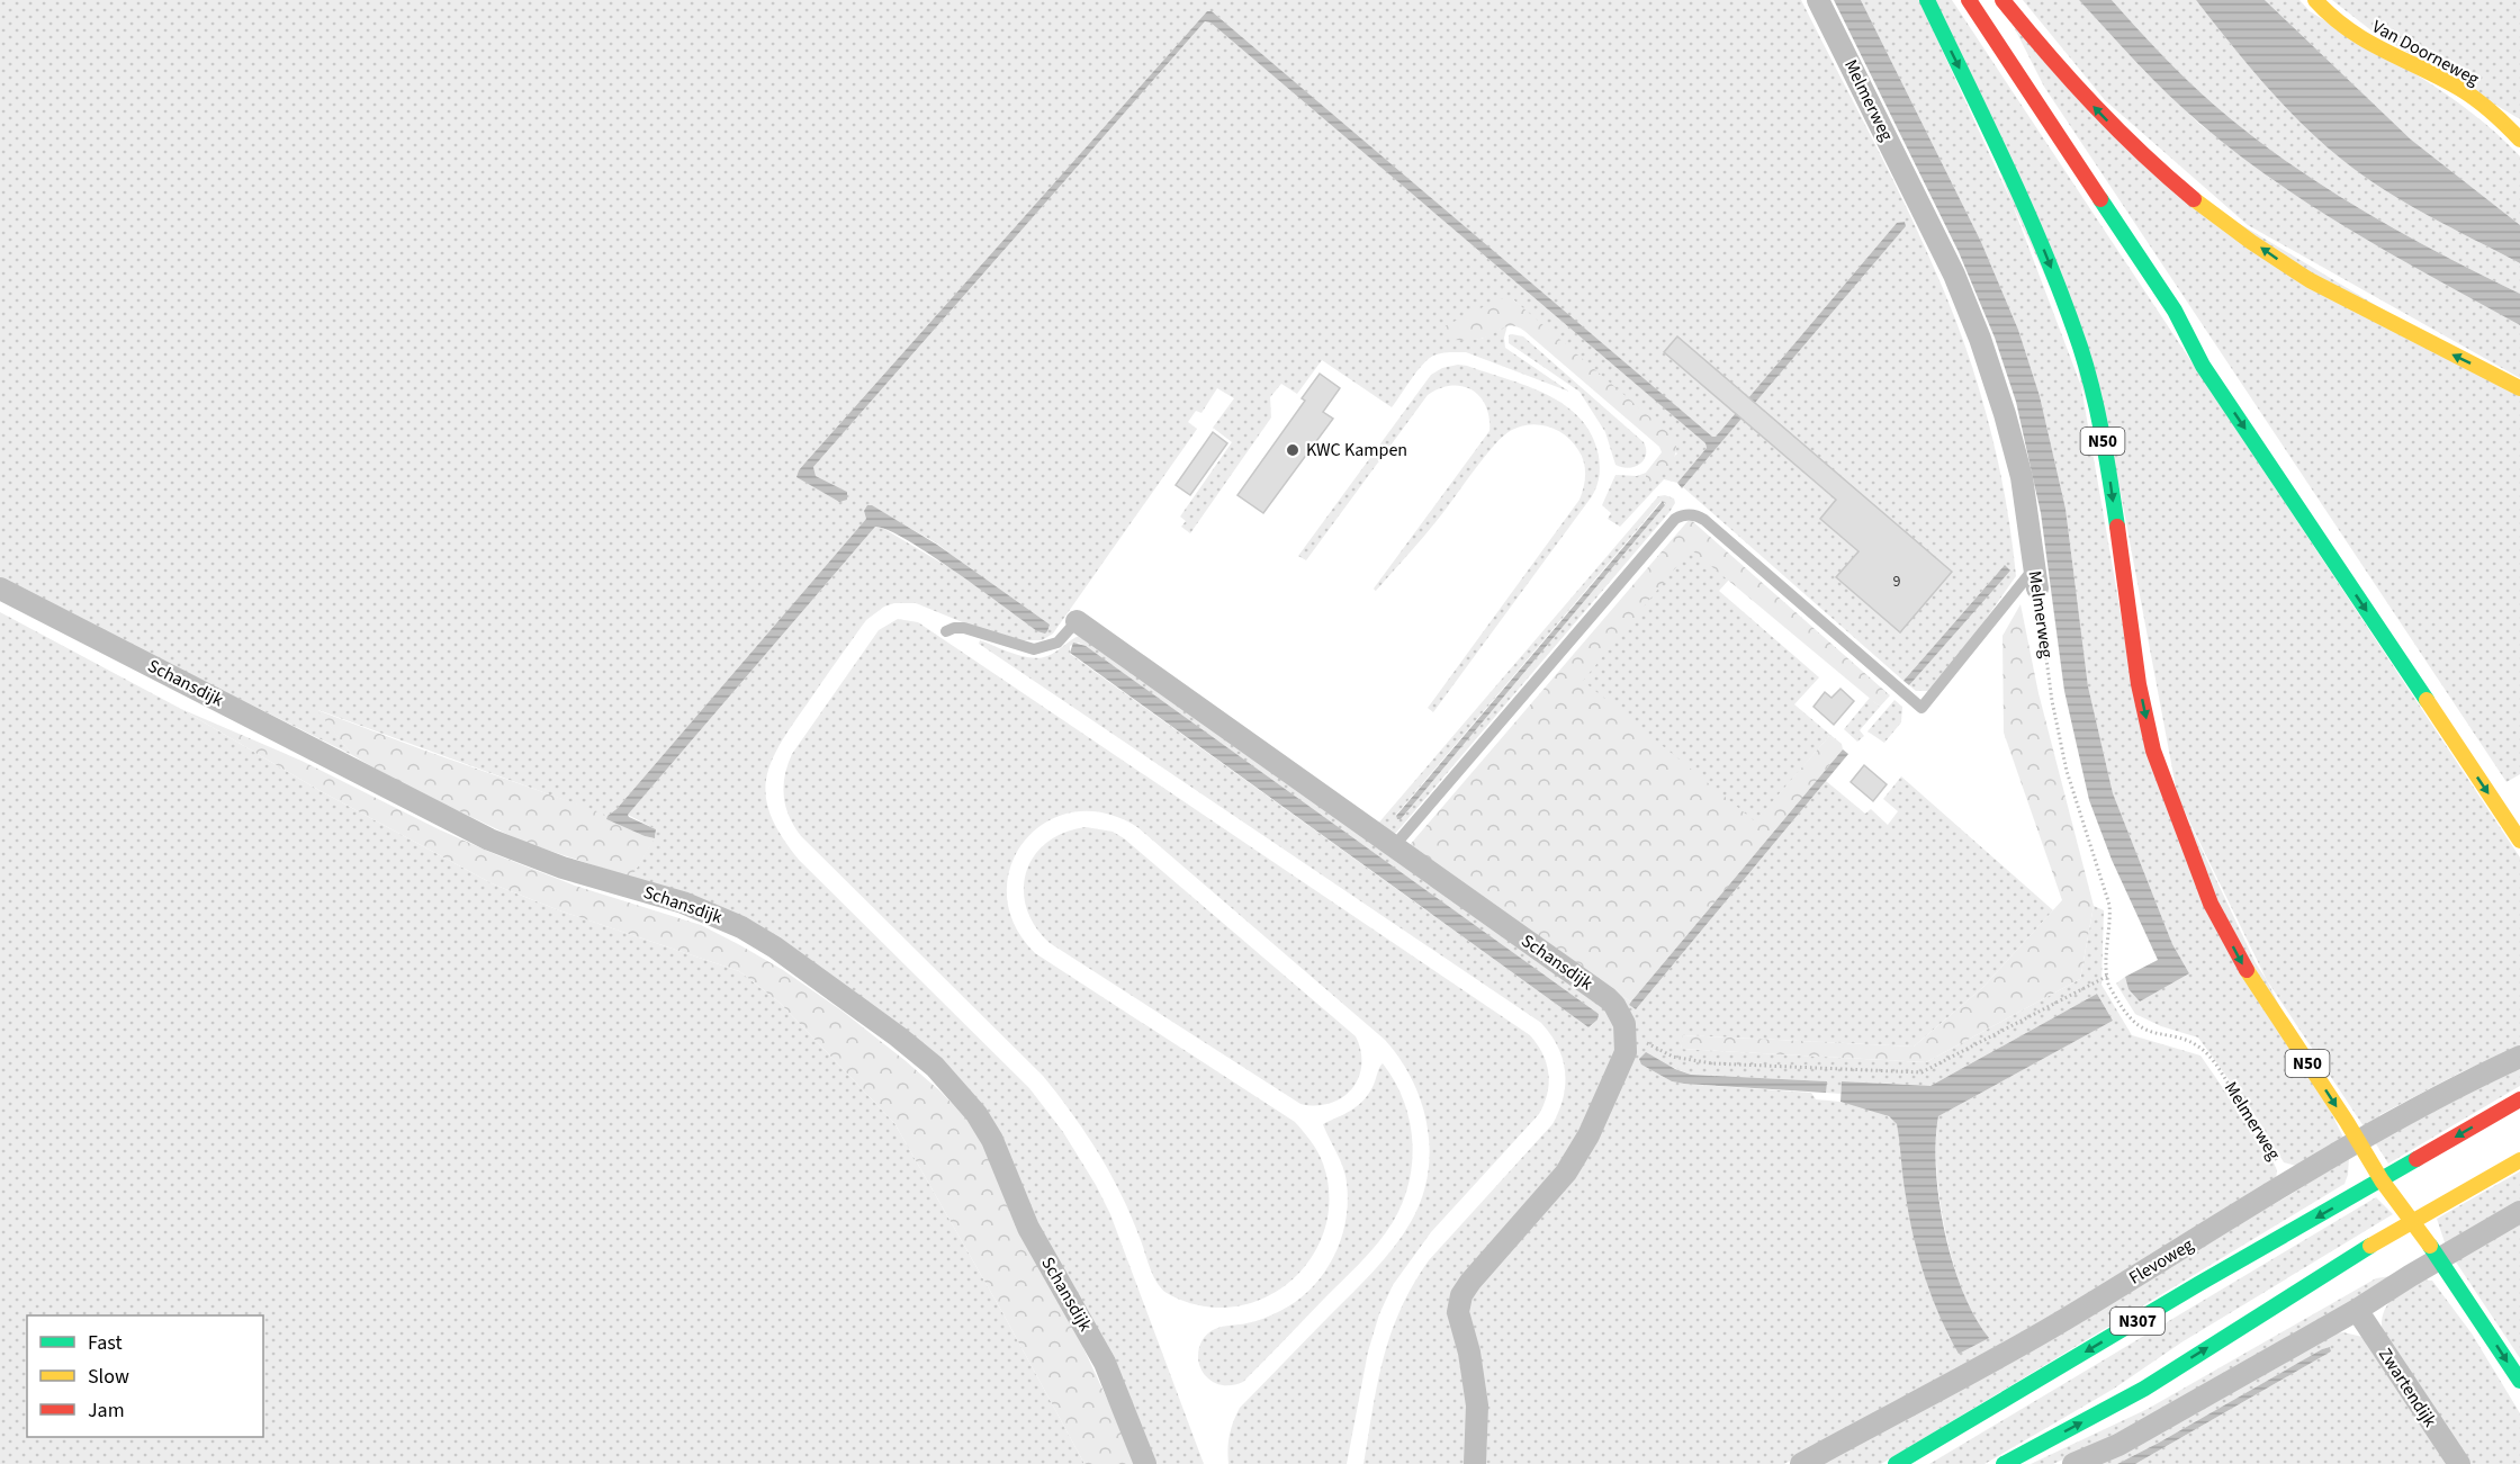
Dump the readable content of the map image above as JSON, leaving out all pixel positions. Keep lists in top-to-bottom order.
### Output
{
  "streets": {
    "main road": ["Van Doorneweg", "N50", "N307"],
    "street": [
      "Melmerweg",
      "Schansdijk",
      "Flevoweg",
      "Zwartendijk"
    ]
  },
  "crossings": [
    ["Melmerweg", "Flevoweg"],
    ["N50", "Flevoweg"],
    ["N50", "N307"]
  ],
  "places": ["KWC Kampen"],
  "house_numbers": ["9"],
  "legend": ["Fast", "Slow", "Jam"]
}
